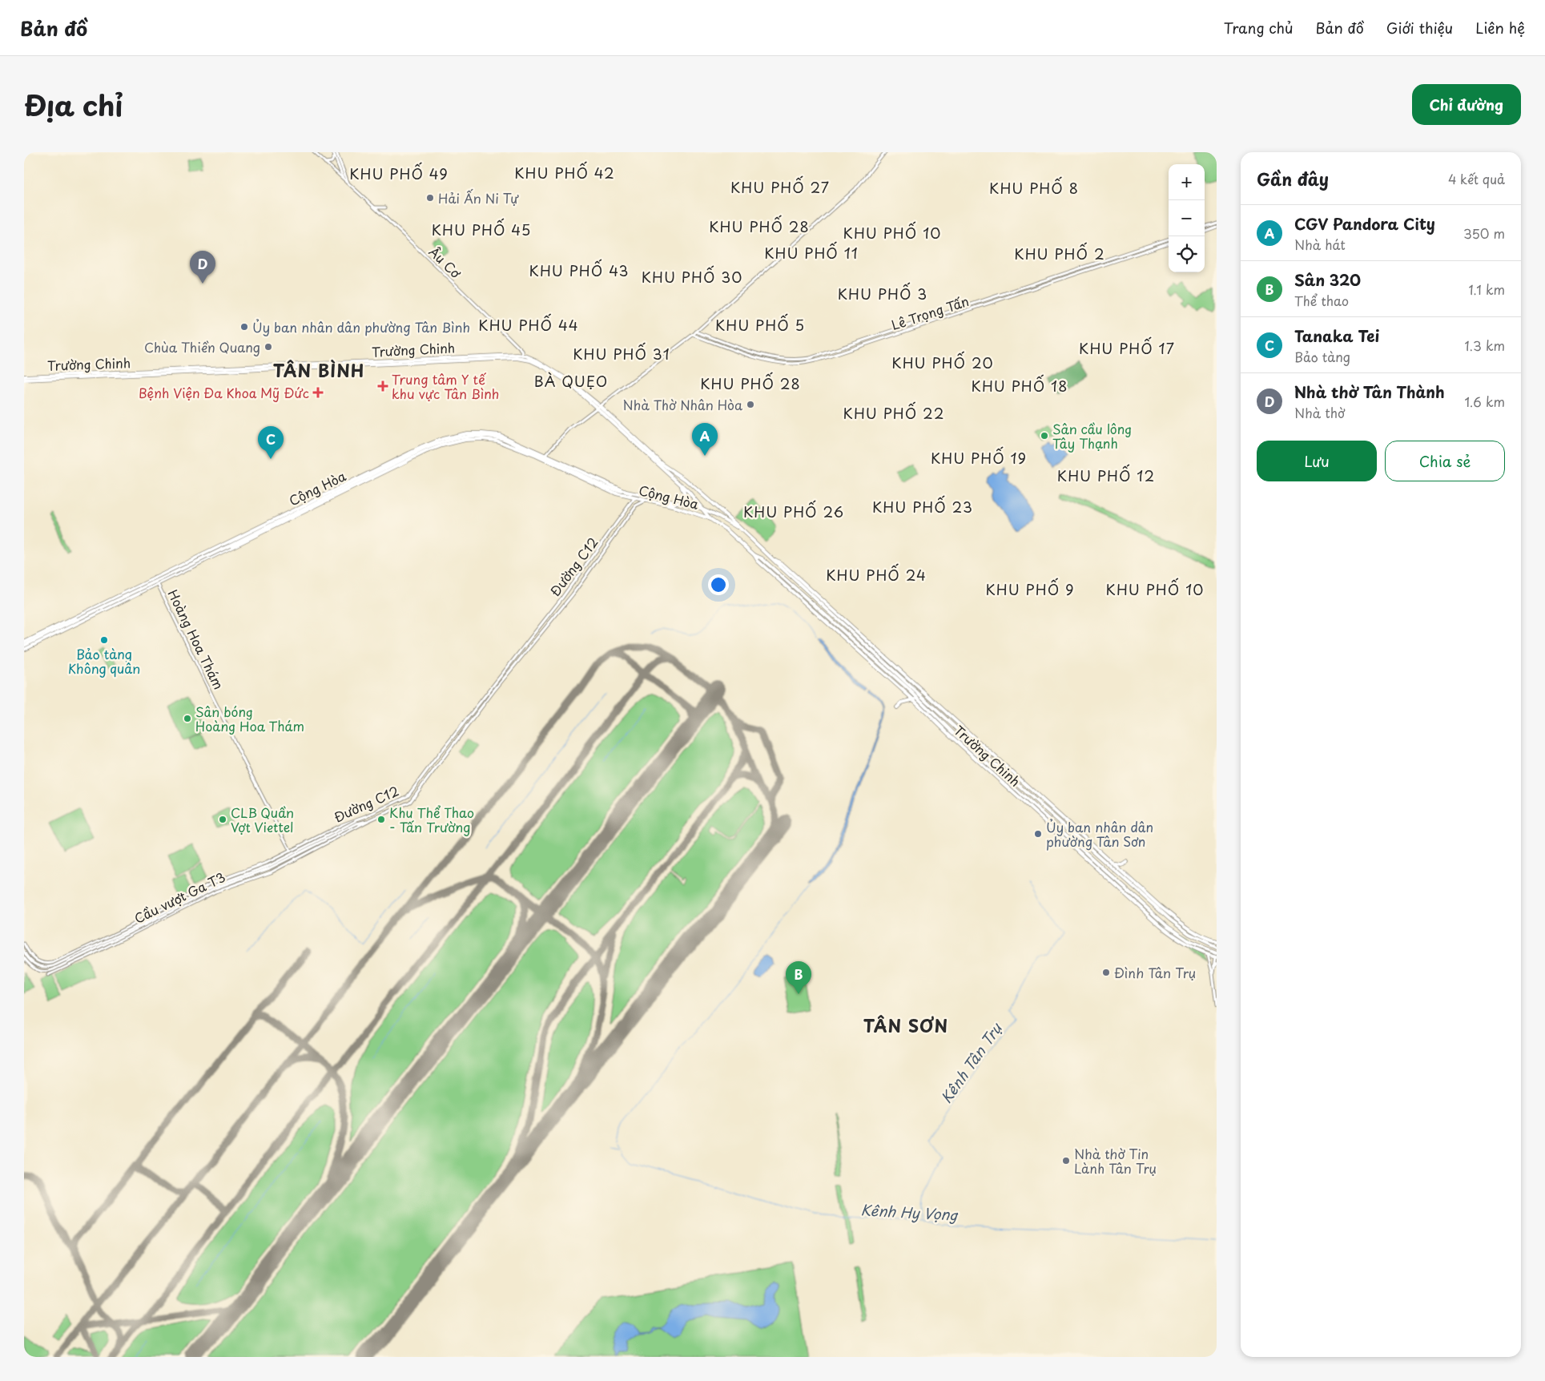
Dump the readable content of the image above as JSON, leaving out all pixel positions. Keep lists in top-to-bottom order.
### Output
{
  "streets": {
    "main road": [
      "Âu Cơ",
      "Lê Trọng Tấn",
      "Trường Chinh",
      "Cộng Hòa",
      "Đường C12",
      "Hoàng Hoa Thám",
      "Cầu vượt Ga T3"
    ]
  },
  "crossings": [
    ["Âu Cơ", "Trường Chinh"],
    ["Trường Chinh", "Cộng Hòa"],
    ["Cộng Hòa", "Đường C12"],
    ["Cộng Hòa", "Hoàng Hoa Thám"],
    ["Đường C12", "Hoàng Hoa Thám"],
    ["Đường C12", "Cầu vượt Ga T3"]
  ],
  "districts": [
    "KHU PHỐ 42",
    "KHU PHỐ 49",
    "KHU PHỐ 27",
    "KHU PHỐ 8",
    "KHU PHỐ 28",
    "KHU PHỐ 45",
    "KHU PHỐ 10",
    "KHU PHỐ 11",
    "KHU PHỐ 2",
    "KHU PHỐ 43",
    "KHU PHỐ 30",
    "KHU PHỐ 3",
    "KHU PHỐ 44",
    "KHU PHỐ 5",
    "KHU PHỐ 17",
    "KHU PHỐ 31",
    "KHU PHỐ 20",
    "TÂN BÌNH",
    "BÀ QUẸO",
    "KHU PHỐ 28",
    "KHU PHỐ 18",
    "KHU PHỐ 22",
    "KHU PHỐ 19",
    "KHU PHỐ 12",
    "KHU PHỐ 23",
    "KHU PHỐ 26",
    "KHU PHỐ 24",
    "KHU PHỐ 9",
    "KHU PHỐ 10",
    "TÂN SƠN"
  ],
  "water": ["Kênh Tân Trụ", "Kênh Hy Vọng"],
  "places": {
    "other": [
      "Hải Ấn Ni Tự",
      "Ủy ban nhân dân phường Tân Bình",
      "Chùa Thiền Quang",
      "Nhà Thờ Nhân Hòa",
      "Sân cầu lông Tây Thạnh",
      "Bảo tàng Không quân",
      "Sân bóng Hoàng Hoa Thám",
      "CLB Quần Vợt Viettel",
      "Khu Thể Thao - Tấn Trường",
      "Ủy ban nhân dân phường Tân Sơn",
      "Đình Tân Trụ",
      "Nhà thờ Tin Lành Tân Trụ"
    ],
    "health": ["Trung tâm Y tế khu vực Tân Bình", "Bệnh Viện Đa Khoa Mỹ Đức"]
  },
  "page": {
    "header": "Bản đồ",
    "nav": [
      "Trang chủ",
      "Bản đồ",
      "Giới thiệu",
      "Liên hệ"
    ],
    "title": "Địa chỉ",
    "buttons": [
      "Chỉ đường",
      ["Lưu", "Chia sẻ"]
    ],
    "heading": ["Gần đây", "4 kết quả"],
    "map_buttons": ["+", "−"],
    "list": [
      {
        "mark": "A",
        "name": "CGV Pandora City",
        "note": "Nhà hát",
        "value": "350 m"
      },
      {
        "mark": "B",
        "name": "Sân 320",
        "note": "Thể thao",
        "value": "1.1 km"
      },
      {
        "mark": "C",
        "name": "Tanaka Tei",
        "note": "Bảo tàng",
        "value": "1.3 km"
      },
      {
        "mark": "D",
        "name": "Nhà thờ Tân Thành",
        "note": "Nhà thờ",
        "value": "1.6 km"
      }
    ],
    "pins": [
      "D",
      "A",
      "C",
      "B"
    ]
  }
}
